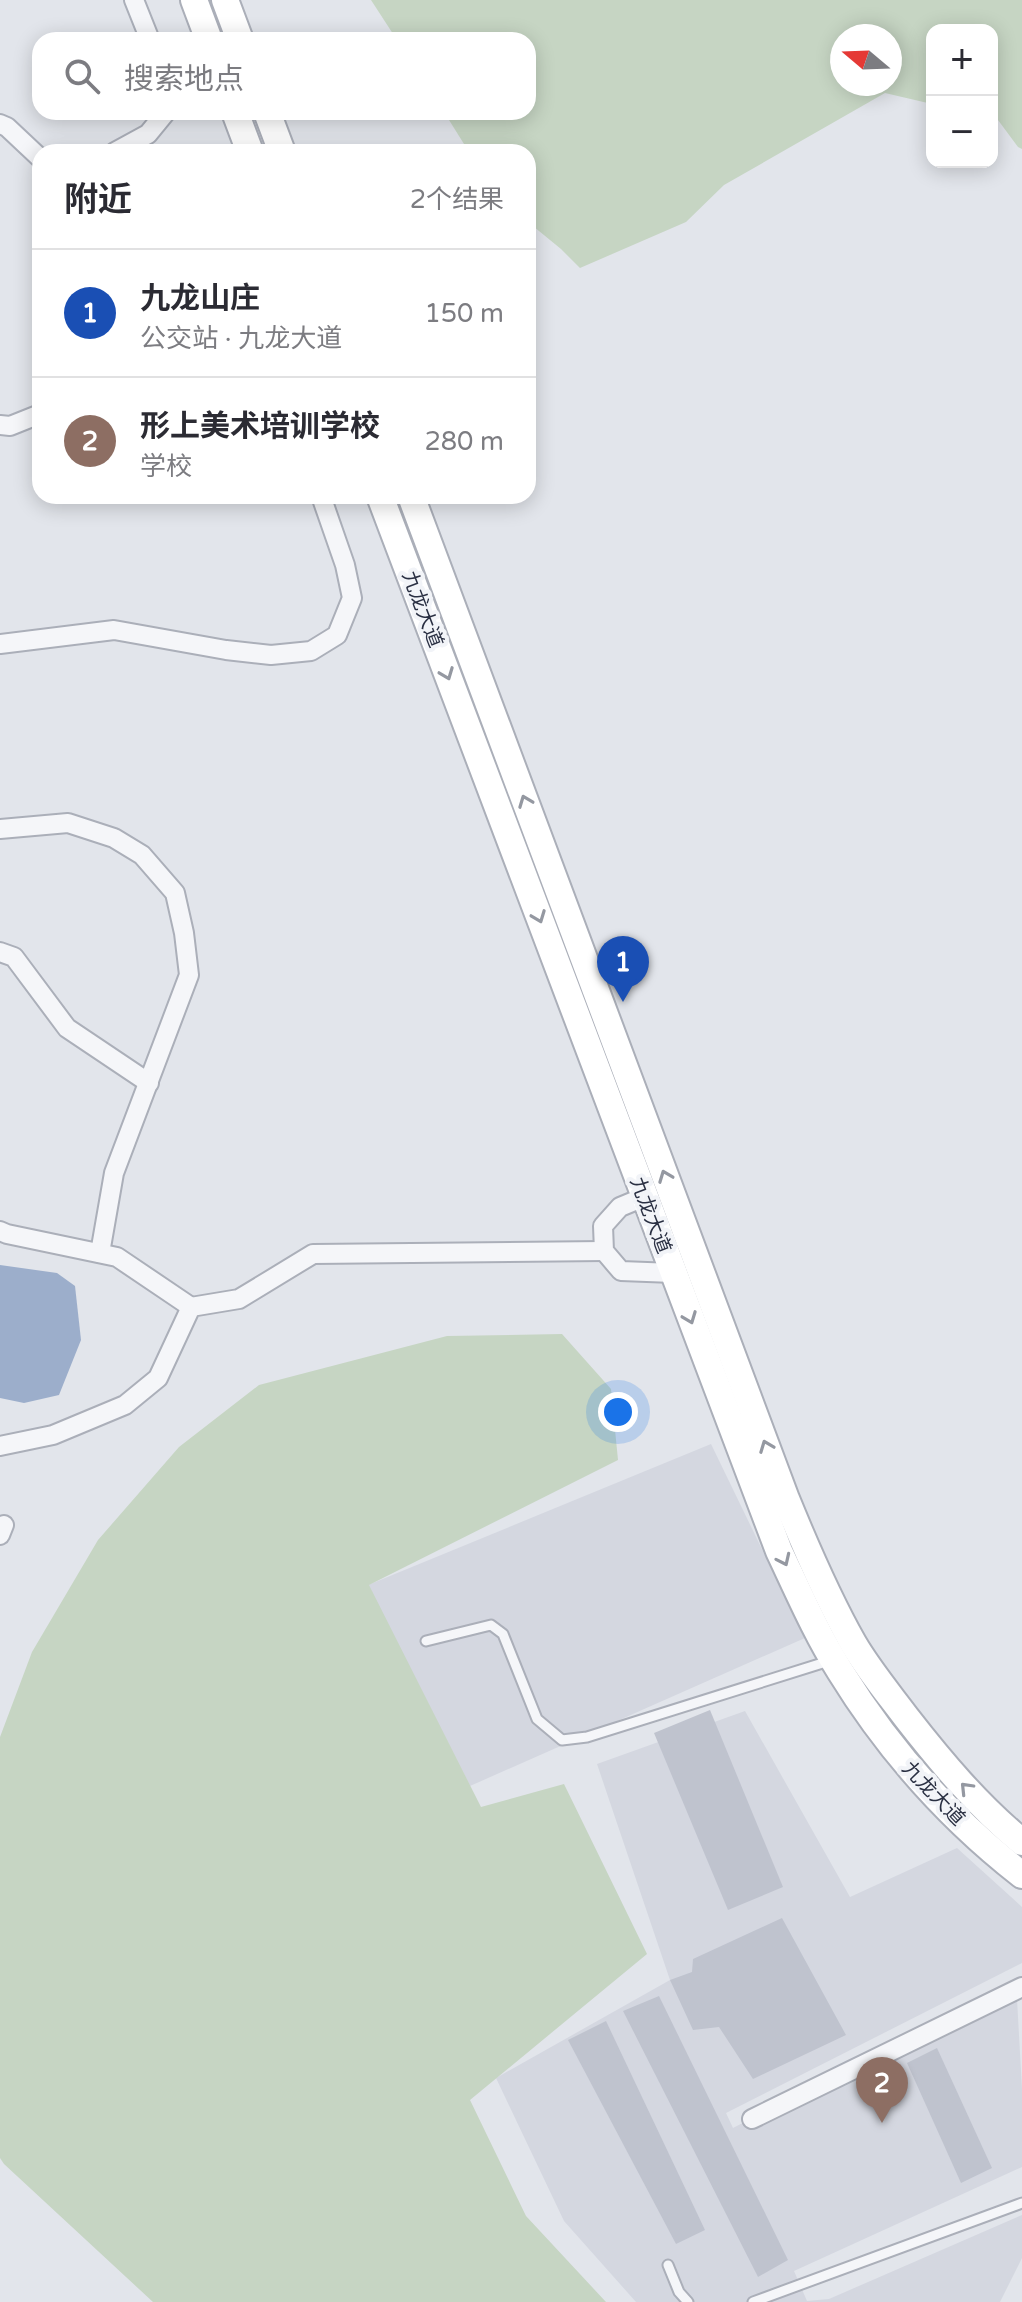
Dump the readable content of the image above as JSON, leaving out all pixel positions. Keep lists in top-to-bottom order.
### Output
{
  "streets": {
    "main road": ["九龙大道"]
  },
  "north": "left",
  "page": {
    "map_buttons": ["+", "−"],
    "search": "搜索地点",
    "heading": ["附近", "2个结果"],
    "list": [
      {
        "mark": "1",
        "name": "九龙山庄",
        "note": "公交站 · 九龙大道",
        "value": "150 m"
      },
      {
        "mark": "2",
        "name": "形上美术培训学校",
        "note": "学校",
        "value": "280 m"
      }
    ],
    "pins": ["1", "2"]
  }
}
